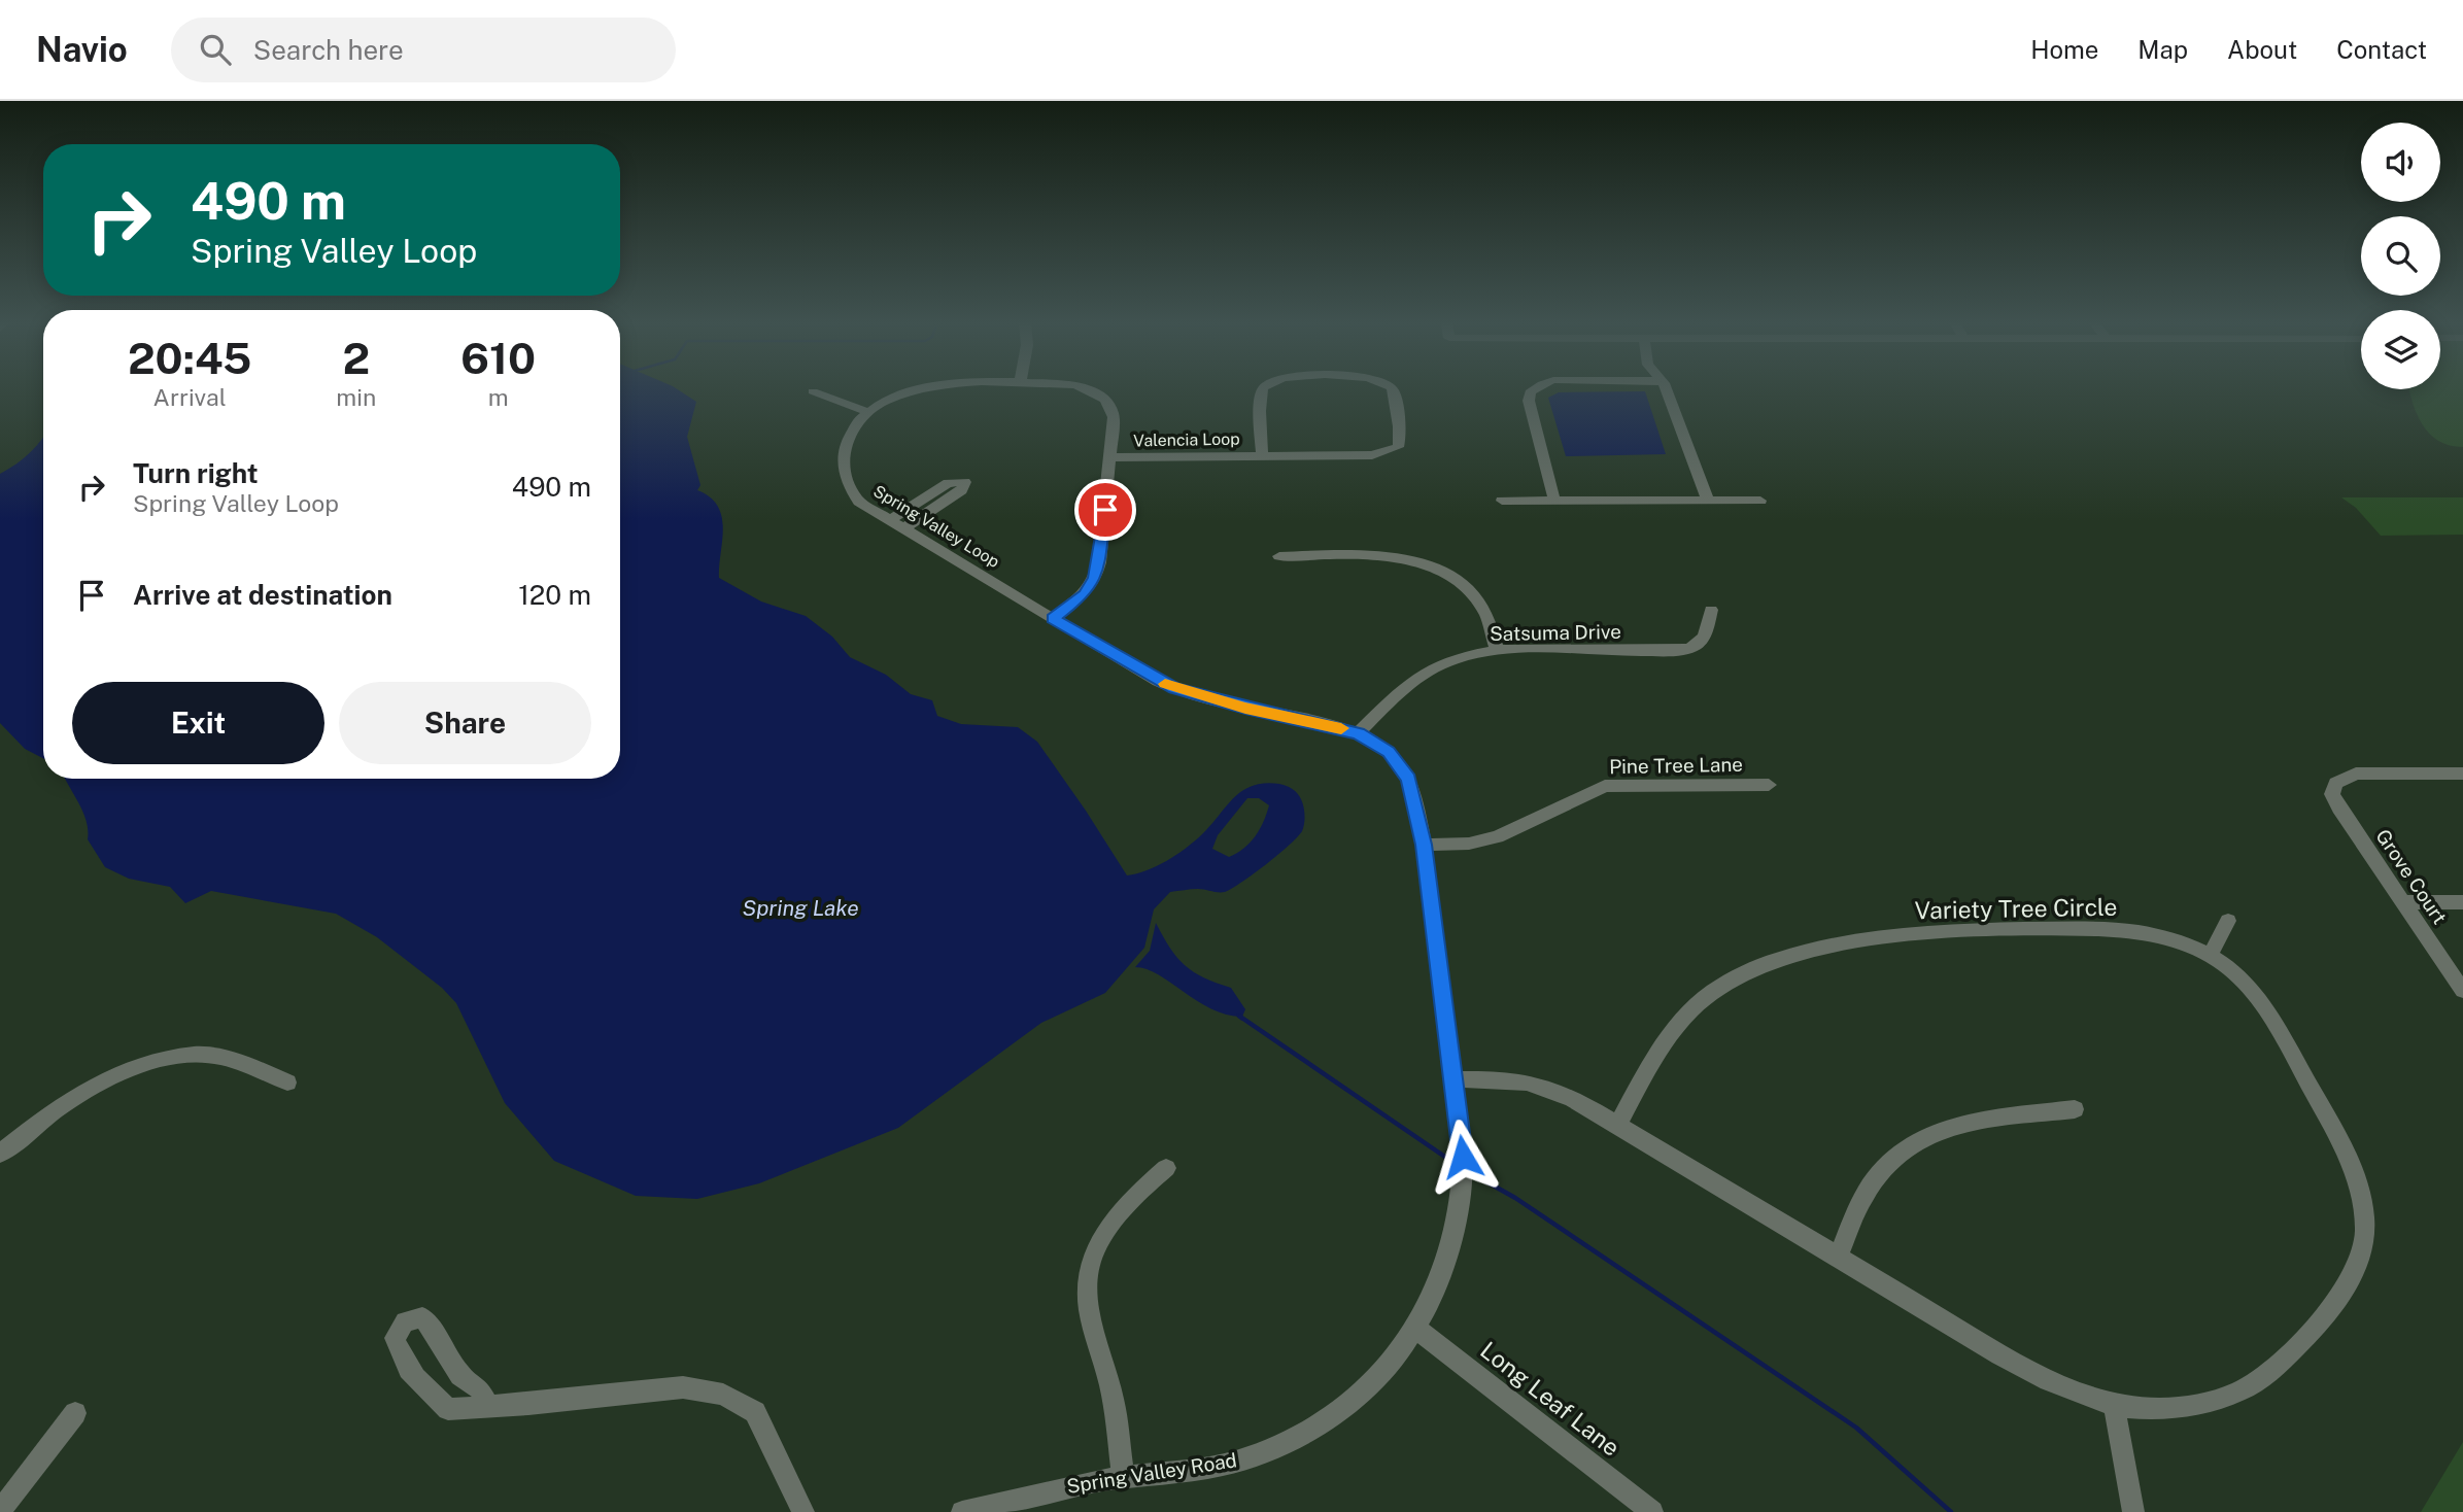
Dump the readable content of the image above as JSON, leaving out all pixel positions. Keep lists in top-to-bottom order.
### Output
{
  "streets": {
    "street": [
      "Valencia Loop",
      "Spring Valley Loop",
      "Satsuma Drive",
      "Pine Tree Lane",
      "Grove Court",
      "Variety Tree Circle",
      "Long Leaf Lane",
      "Spring Valley Road"
    ]
  },
  "crossings": [
    ["Valencia Loop", "Spring Valley Loop"],
    ["Spring Valley Loop", "Spring Valley Road"],
    ["Satsuma Drive", "Spring Valley Road"],
    ["Pine Tree Lane", "Spring Valley Road"],
    ["Variety Tree Circle", "Spring Valley Road"],
    ["Long Leaf Lane", "Spring Valley Road"]
  ],
  "water": ["Spring Lake"],
  "page": {
    "header": "Navio",
    "search": "Search here",
    "nav": [
      "Home",
      "Map",
      "About",
      "Contact"
    ],
    "turn": ["490 m", "Spring Valley Loop"],
    "eta": [
      "20:45",
      "Arrival",
      "2",
      "min",
      "610",
      "m"
    ],
    "list": [
      {
        "name": "Turn right",
        "note": "Spring Valley Loop",
        "value": "490 m"
      },
      {
        "name": "Arrive at destination",
        "value": "120 m"
      }
    ],
    "buttons": ["Exit", "Share"]
  }
}
